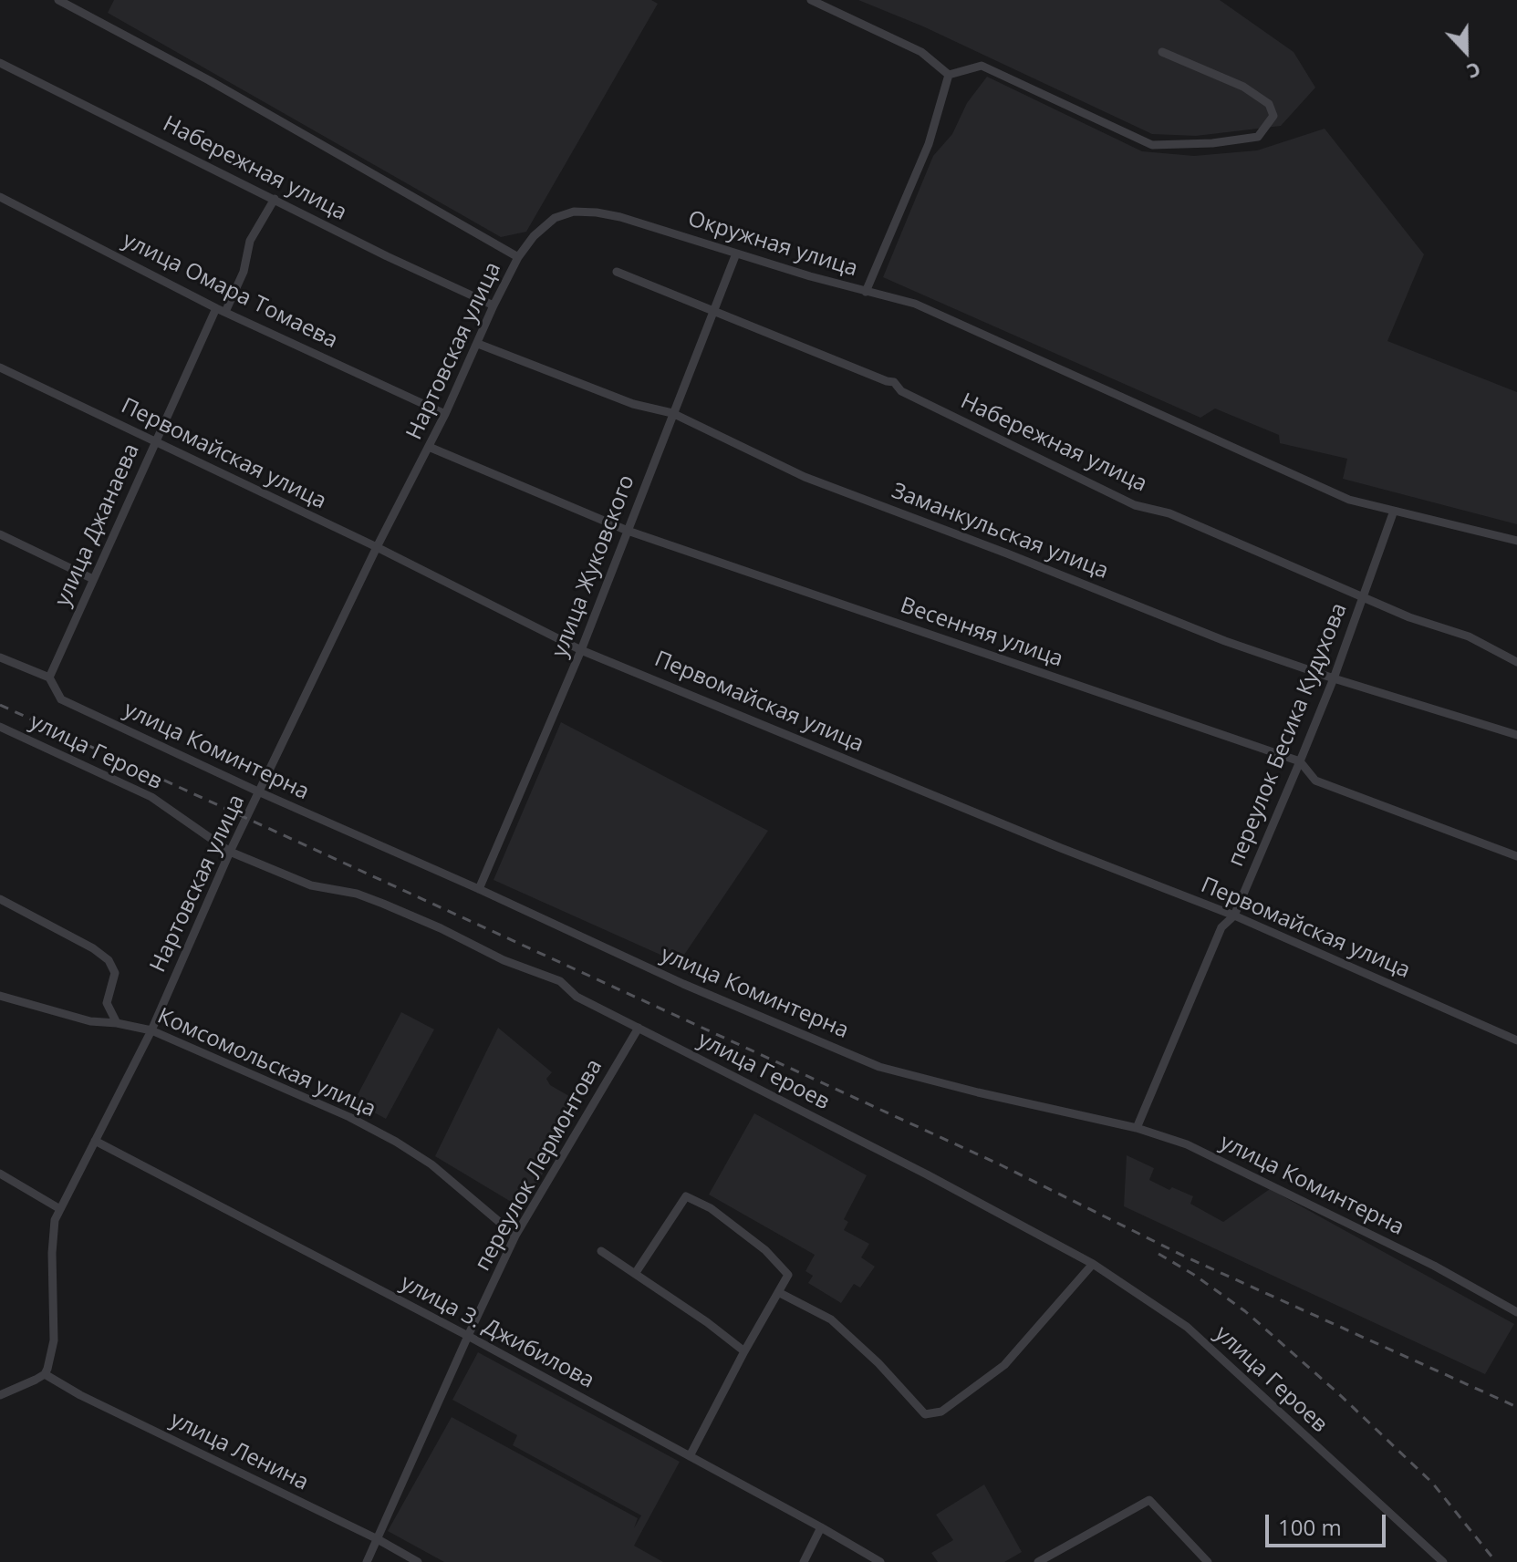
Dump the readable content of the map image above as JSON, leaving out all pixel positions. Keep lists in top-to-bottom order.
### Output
{
  "streets": {
    "street": [
      "Набережная улица",
      "Окружная улица",
      "улица Омара Томаева",
      "Нартовская улица",
      "Первомайская улица",
      "улица Джанаева",
      "Заманкульская улица",
      "улица Жуковского",
      "Весенняя улица",
      "переулок Бесика Кудухова",
      "улица Коминтерна",
      "улица Героев",
      "Комсомольская улица",
      "переулок Лермонтова",
      "улица З. Джибилова",
      "улица Ленина"
    ]
  },
  "crossings": [
    ["Набережная улица", "Нартовская улица"],
    ["Набережная улица", "улица Джанаева"],
    ["Набережная улица", "улица Жуковского"],
    ["Набережная улица", "переулок Бесика Кудухова"],
    ["Окружная улица", "Нартовская улица"],
    ["Окружная улица", "улица Жуковского"],
    ["Окружная улица", "переулок Бесика Кудухова"],
    ["улица Омара Томаева", "Нартовская улица"],
    ["улица Омара Томаева", "улица Джанаева"],
    ["Нартовская улица", "Первомайская улица"],
    ["Нартовская улица", "Заманкульская улица"],
    ["Нартовская улица", "Весенняя улица"],
    ["Нартовская улица", "улица Коминтерна"],
    ["Нартовская улица", "улица Героев"],
    ["Нартовская улица", "Комсомольская улица"],
    ["Нартовская улица", "улица З. Джибилова"],
    ["Нартовская улица", "улица Ленина"],
    ["Первомайская улица", "улица Джанаева"],
    ["Первомайская улица", "улица Жуковского"],
    ["Первомайская улица", "переулок Бесика Кудухова"],
    ["улица Джанаева", "улица Коминтерна"],
    ["Заманкульская улица", "улица Жуковского"],
    ["Заманкульская улица", "переулок Бесика Кудухова"],
    ["улица Жуковского", "Весенняя улица"],
    ["улица Жуковского", "улица Коминтерна"],
    ["Весенняя улица", "переулок Бесика Кудухова"],
    ["переулок Бесика Кудухова", "улица Коминтерна"],
    ["улица Героев", "переулок Лермонтова"],
    ["Комсомольская улица", "переулок Лермонтова"],
    ["переулок Лермонтова", "улица З. Джибилова"],
    ["переулок Лермонтова", "улица Ленина"]
  ],
  "scale_bar": "100 m",
  "north": "bottom"
}
